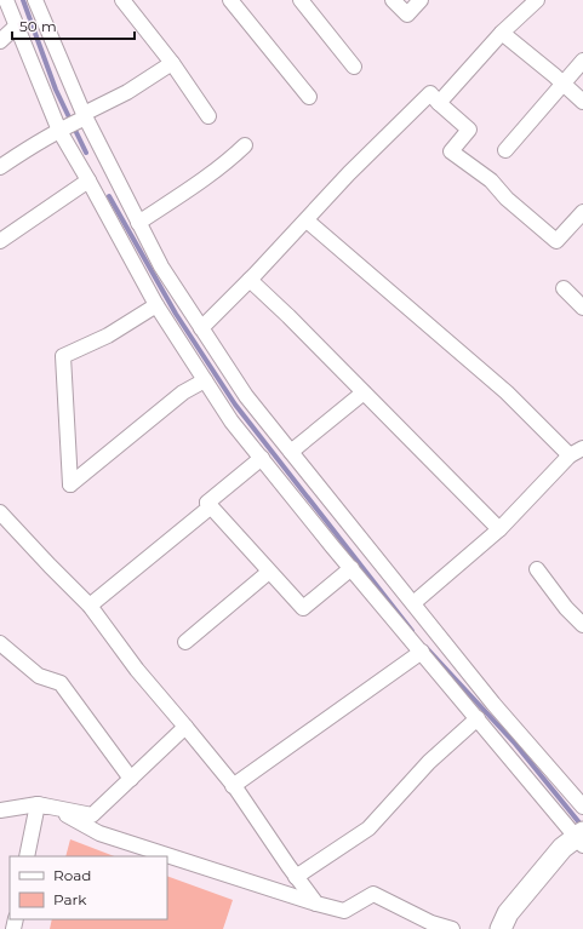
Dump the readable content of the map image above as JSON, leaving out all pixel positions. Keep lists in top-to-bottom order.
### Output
{
  "legend": ["Road", "Park"],
  "scale_bar": "50 m"
}
